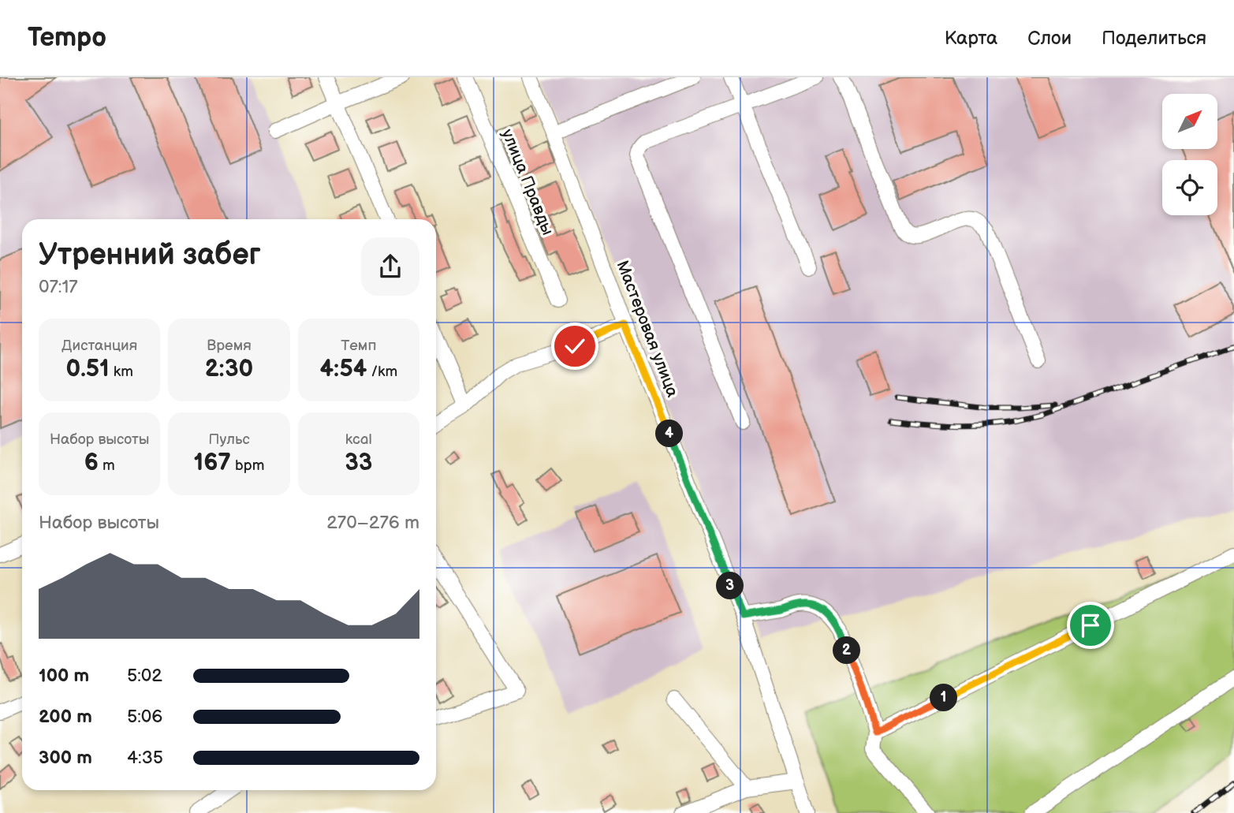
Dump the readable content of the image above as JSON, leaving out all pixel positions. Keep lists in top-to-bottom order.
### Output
{
  "streets": {
    "street": ["улица Правды", "Мастеровая улица"]
  },
  "north": "top right",
  "page": {
    "header": "Tempo",
    "nav": ["Карта", "Слои", "Поделиться"],
    "heading": ["Утренний забег", "07:17"],
    "stats": [
      ["Дистанция", "0.51 km"],
      ["Время", "2:30"],
      ["Темп", "4:54 /km"],
      ["Набор высоты", "6 m"],
      ["Пульс", "167 bpm"],
      ["kcal", "33"]
    ],
    "pins": [
      "4",
      "3",
      "2",
      "1"
    ],
    "chart": ["Набор высоты", "270–276 m"],
    "list": [
      {
        "name": "100 m",
        "note": "5:02"
      },
      {
        "name": "200 m",
        "note": "5:06"
      },
      {
        "name": "300 m",
        "note": "4:35"
      }
    ]
  }
}
